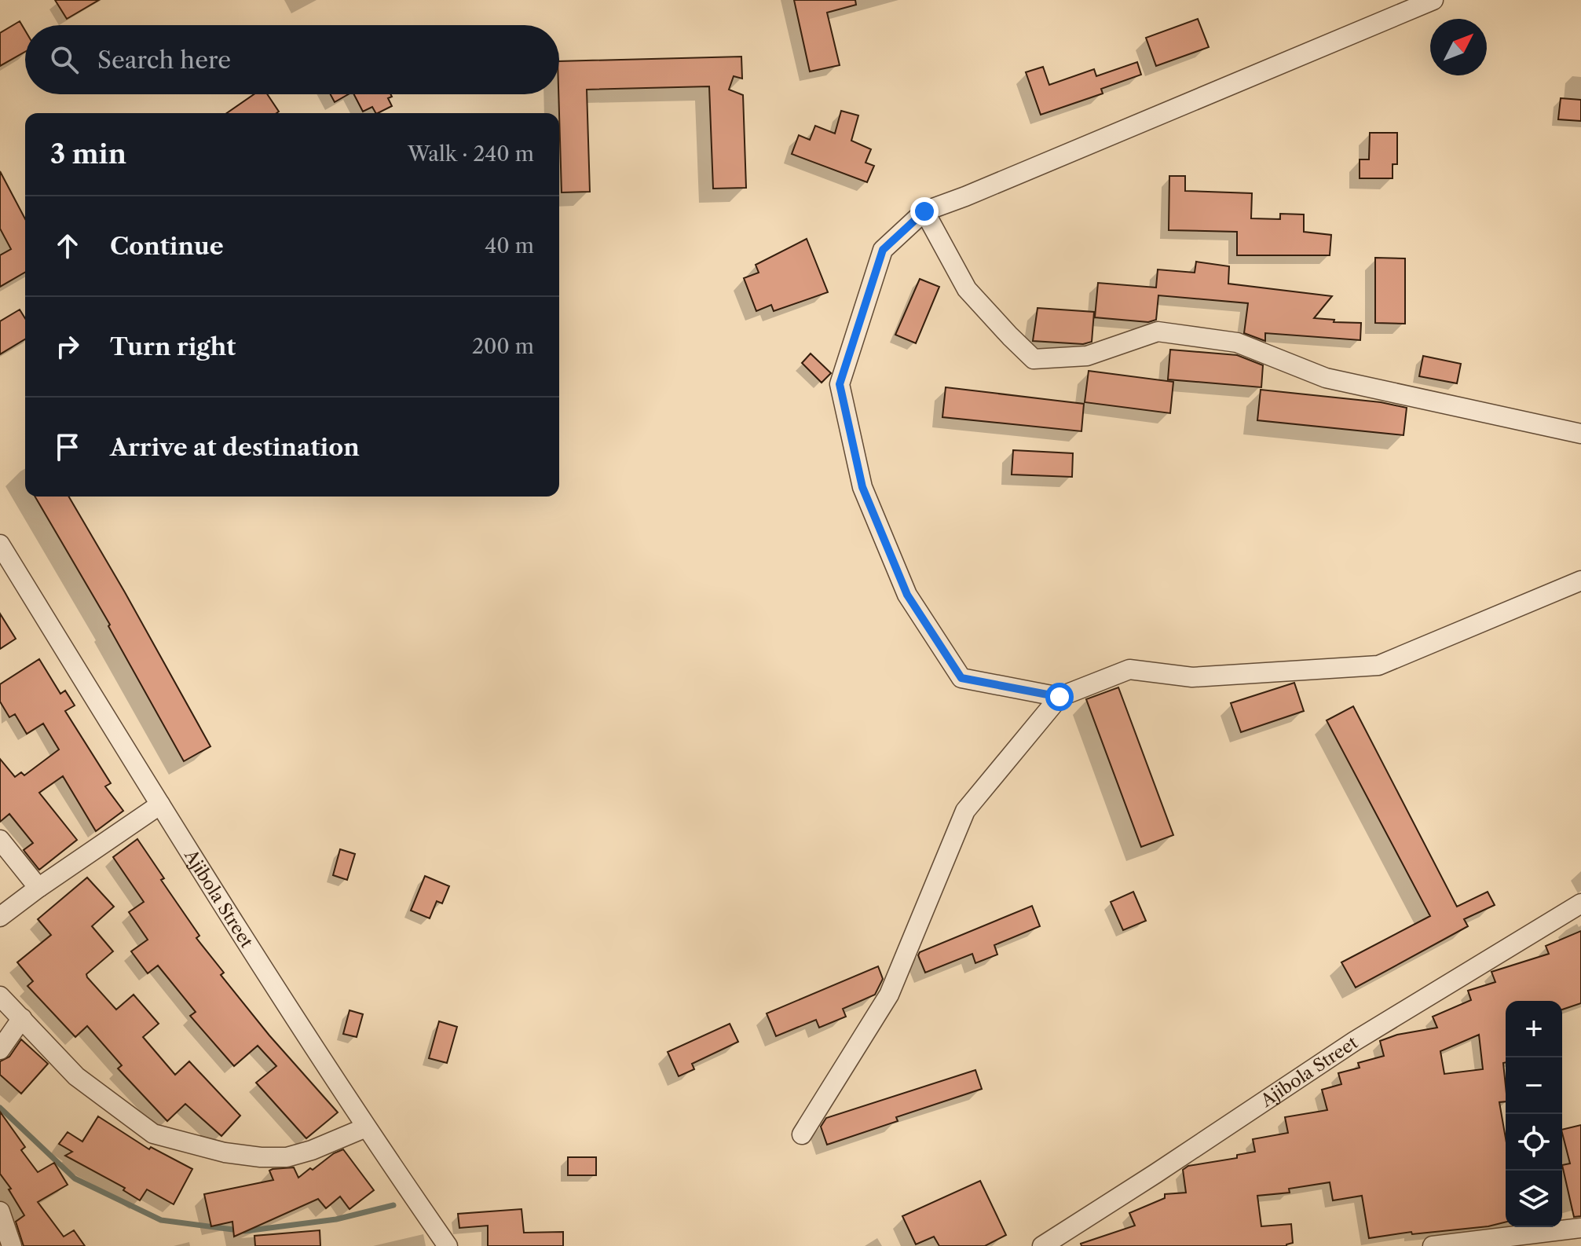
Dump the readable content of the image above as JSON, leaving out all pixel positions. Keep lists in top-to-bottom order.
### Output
{
  "streets": {
    "street": ["Ajibola Street"]
  },
  "north": "top right",
  "page": {
    "search": "Search here",
    "heading": ["3 min", "Walk · 240 m"],
    "list": [
      ["Continue", "40 m"],
      ["Turn right", "200 m"],
      "Arrive at destination"
    ],
    "map_buttons": ["+", "−"]
  }
}
